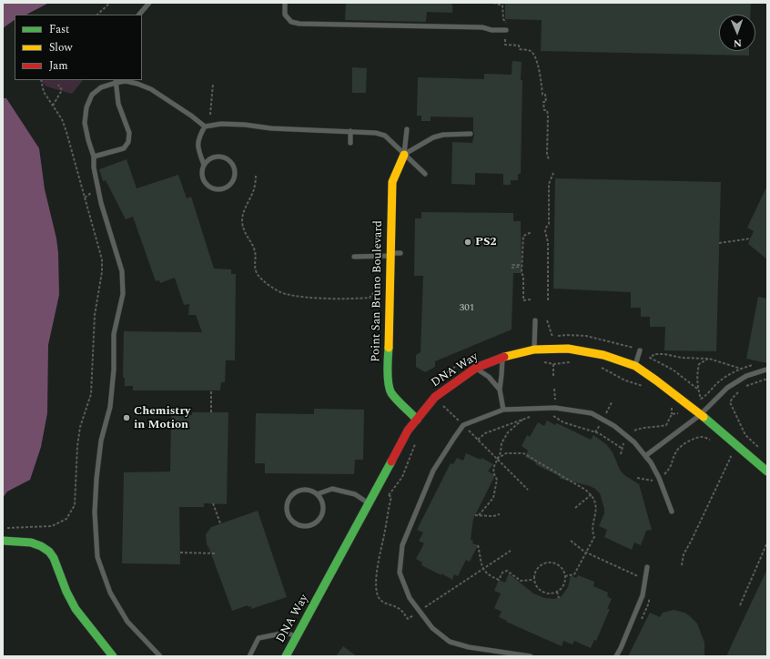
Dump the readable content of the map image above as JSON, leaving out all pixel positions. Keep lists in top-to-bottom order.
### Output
{
  "streets": {
    "main road": ["Point San Bruno Boulevard", "DNA Way"]
  },
  "crossings": [
    ["Point San Bruno Boulevard", "DNA Way"]
  ],
  "places": ["PS2", "Chemistry in Motion"],
  "house_numbers": ["301"],
  "legend": ["Fast", "Slow", "Jam"],
  "north": "bottom"
}
